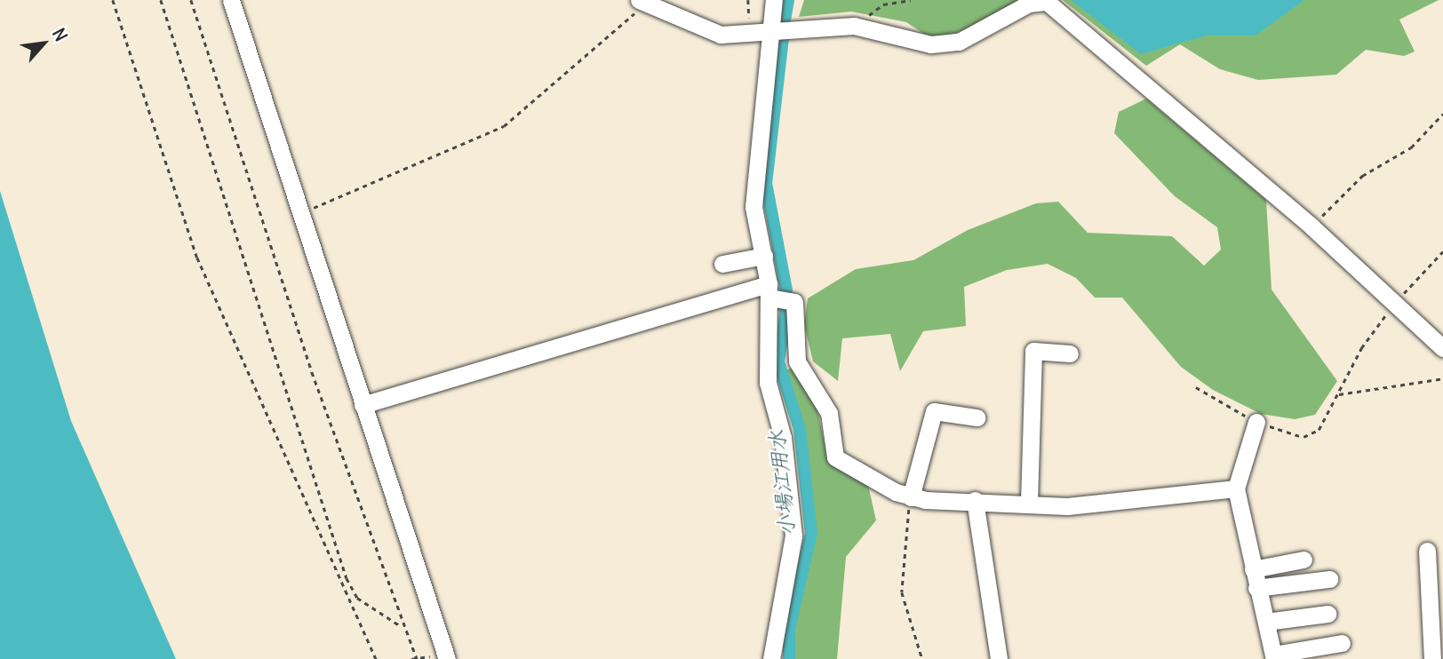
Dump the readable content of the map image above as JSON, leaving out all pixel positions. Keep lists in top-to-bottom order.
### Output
{
  "water": ["小場江用水"],
  "north": "top right"
}
